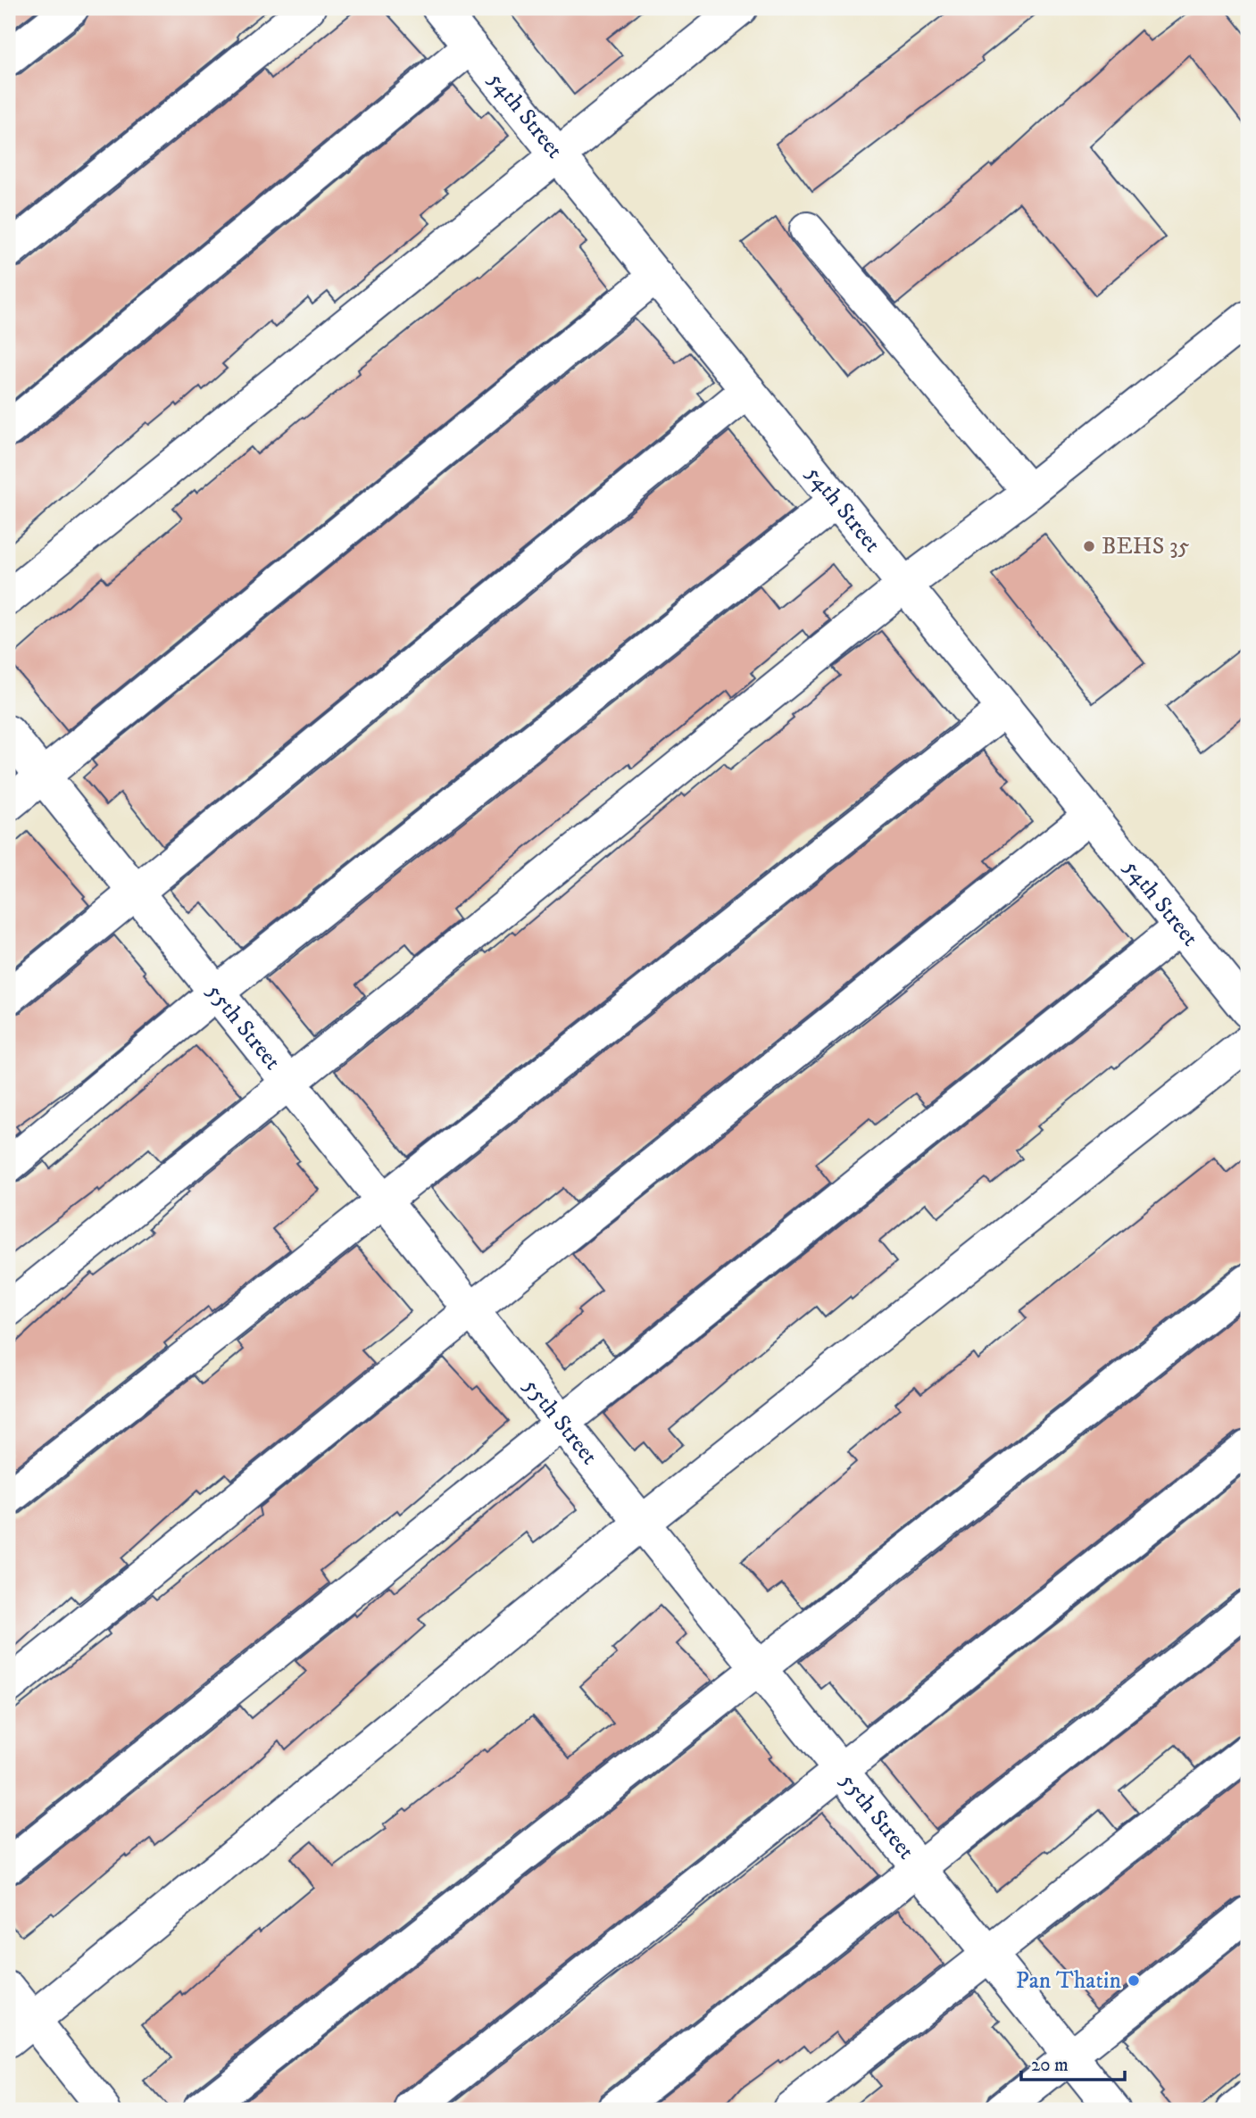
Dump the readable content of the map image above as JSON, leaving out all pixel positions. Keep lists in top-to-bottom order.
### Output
{
  "streets": {
    "street": ["54th Street", "55th Street"]
  },
  "places": ["BEHS 35", "Pan Thatin"],
  "scale_bar": "20 m"
}
